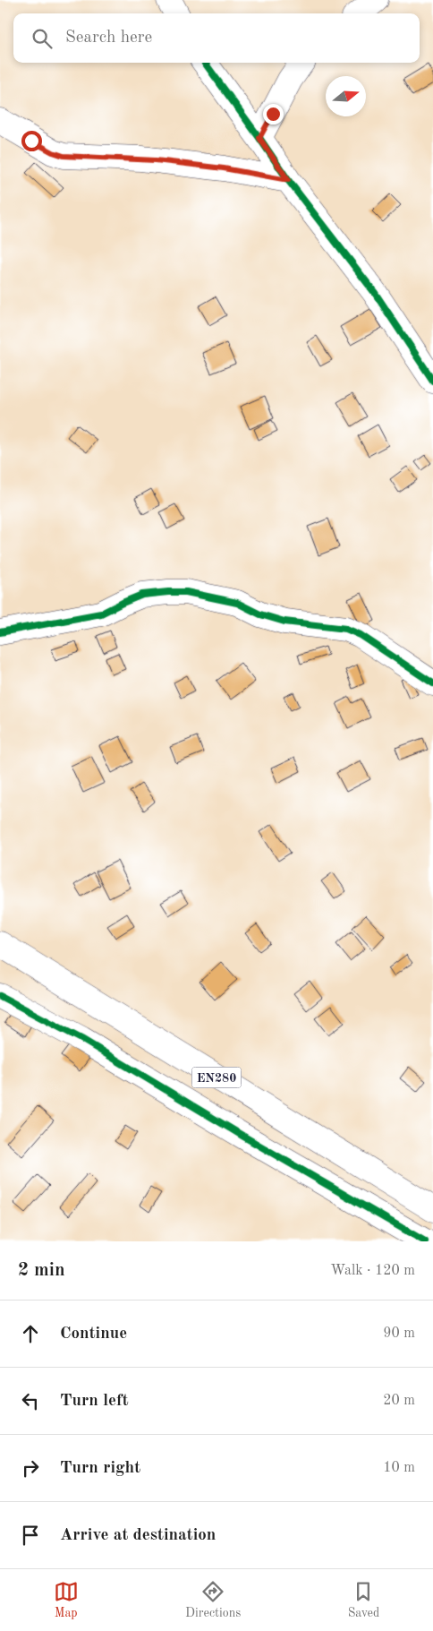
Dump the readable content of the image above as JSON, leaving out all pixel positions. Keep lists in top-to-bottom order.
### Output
{
  "streets": {
    "street": ["EN280"]
  },
  "north": "right",
  "page": {
    "search": "Search here",
    "heading": ["2 min", "Walk · 120 m"],
    "list": [
      ["Continue", "90 m"],
      ["Turn left", "20 m"],
      ["Turn right", "10 m"],
      "Arrive at destination"
    ],
    "nav": ["Map", "Directions", "Saved"]
  }
}
